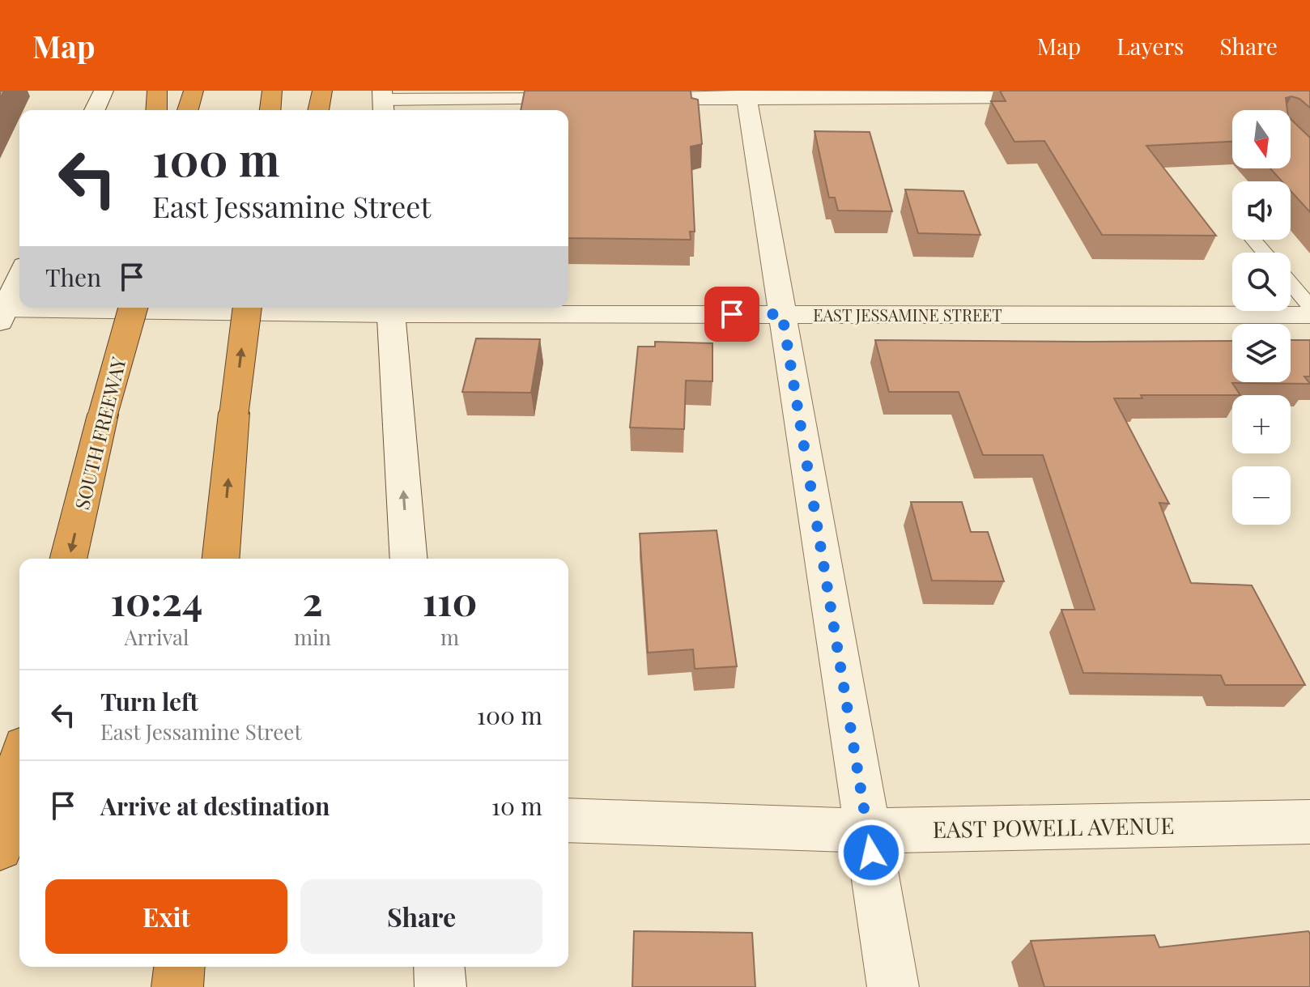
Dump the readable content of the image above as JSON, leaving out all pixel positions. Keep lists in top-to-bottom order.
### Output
{
  "streets": {
    "highway": ["SOUTH FREEWAY"],
    "street": ["EAST JESSAMINE STREET", "EAST POWELL AVENUE"]
  },
  "north": "bottom",
  "page": {
    "header": "Map",
    "nav": ["Map", "Layers", "Share"],
    "map_buttons": ["+", "−"],
    "turn": ["100 m", "East Jessamine Street"],
    "then": "Then",
    "eta": [
      "10:24",
      "Arrival",
      "2",
      "min",
      "110",
      "m"
    ],
    "list": [
      {
        "name": "Turn left",
        "note": "East Jessamine Street",
        "value": "100 m"
      },
      {
        "name": "Arrive at destination",
        "value": "10 m"
      }
    ],
    "buttons": ["Exit", "Share"]
  }
}
